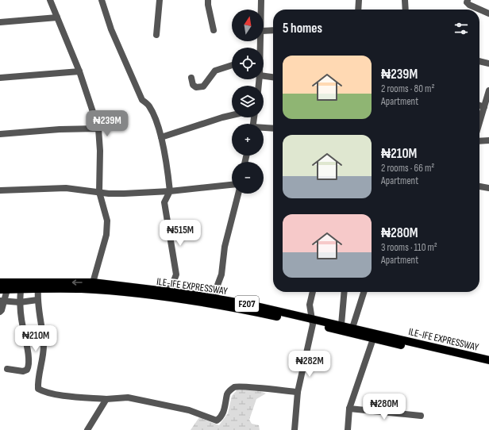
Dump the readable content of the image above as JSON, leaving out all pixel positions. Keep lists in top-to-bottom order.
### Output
{
  "streets": {
    "main road": ["ILE-IFE EXPRESSWAY", "F207"]
  },
  "north": "top",
  "page": {
    "map_buttons": ["+", "−"],
    "heading": "5 homes",
    "list": [
      {
        "name": "₦239M",
        "note": "2 rooms · 80 m² · Apartment"
      },
      {
        "name": "₦210M",
        "note": "2 rooms · 66 m² · Apartment"
      },
      {
        "name": "₦280M",
        "note": "3 rooms · 110 m² · Apartment"
      }
    ],
    "price": [
      "₦239M",
      "₦515M",
      "₦210M",
      "₦282M",
      "₦280M"
    ]
  }
}
